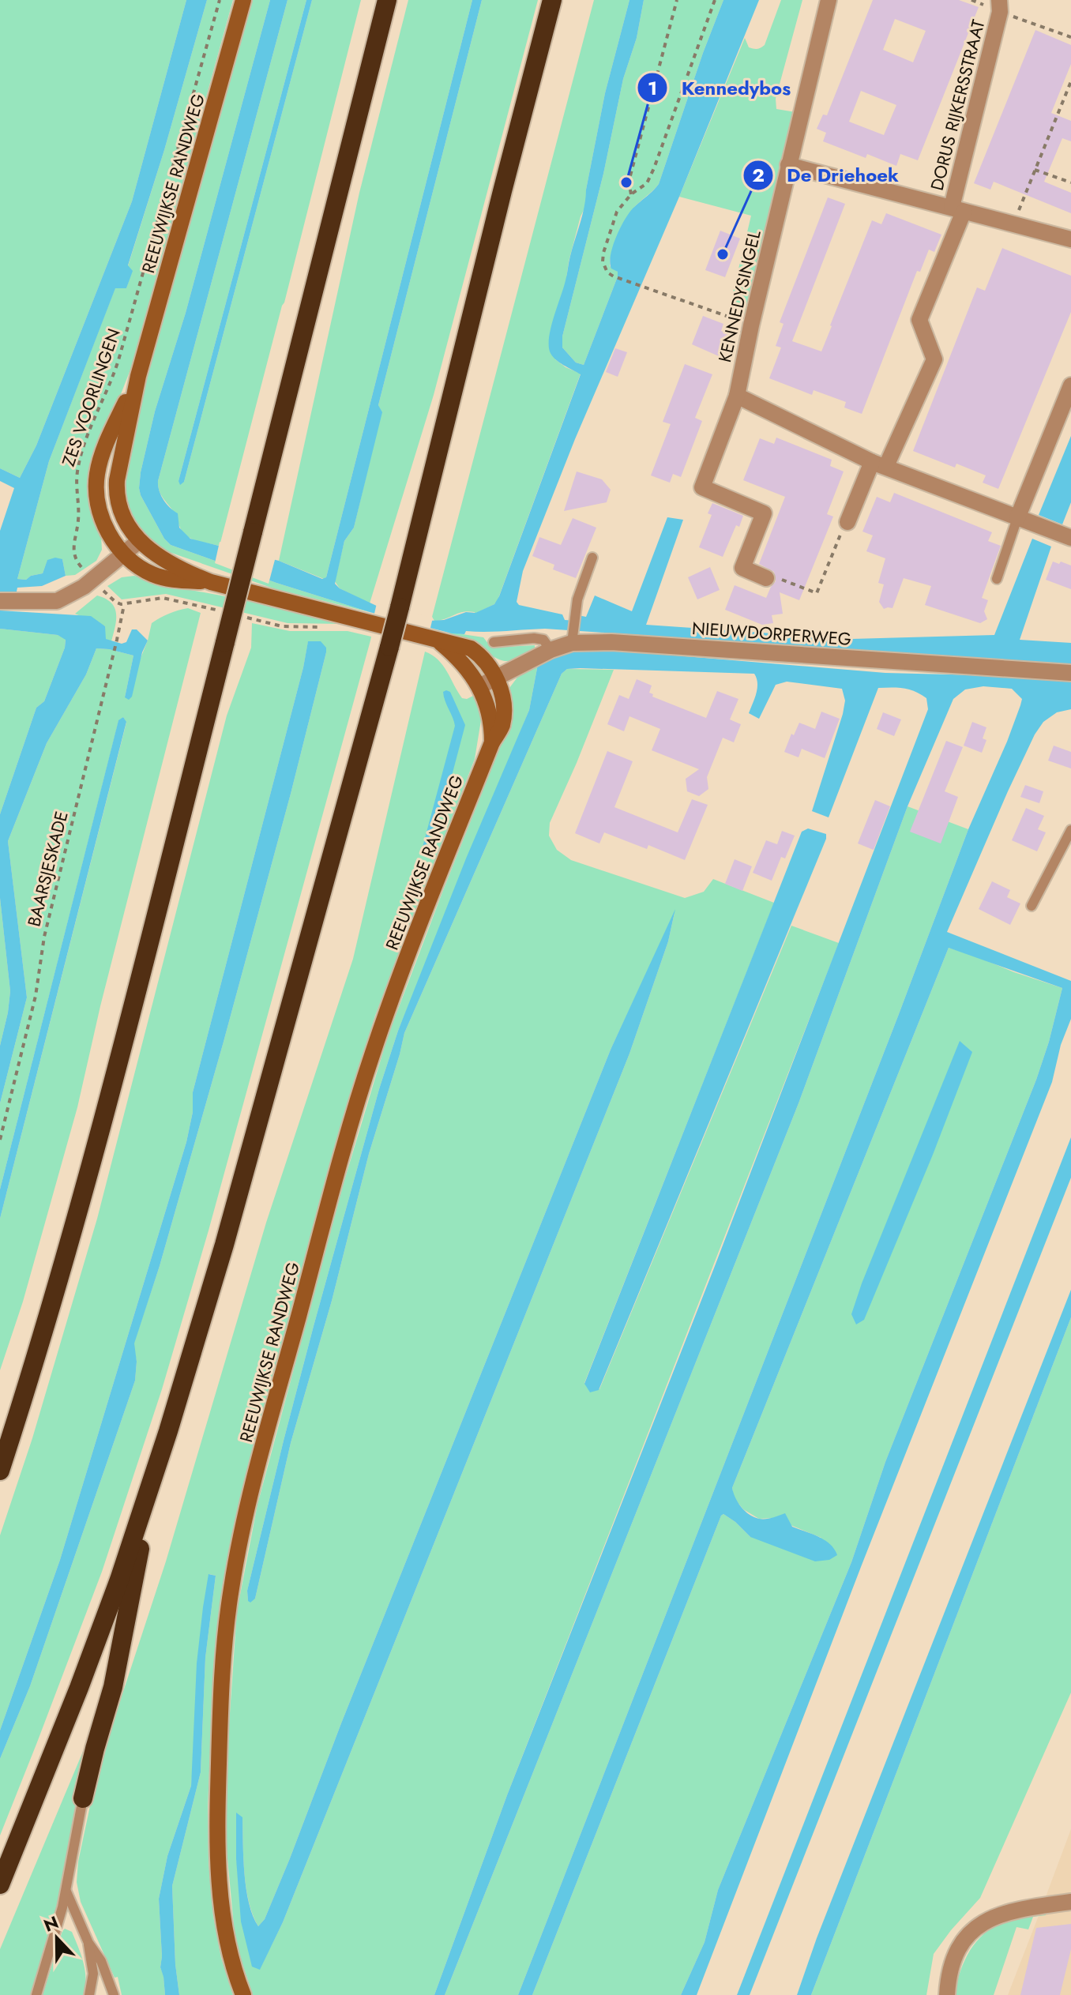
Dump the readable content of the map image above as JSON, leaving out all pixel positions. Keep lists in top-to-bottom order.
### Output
{
  "streets": {
    "main road": ["REEUWIJKSE RANDWEG"],
    "street": ["DORUS RIJKERSSTRAAT", "KENNEDYSINGEL", "NIEUWDORPERWEG"],
    "path": ["ZES VOORLINGEN", "BAARSJESKADE"]
  },
  "crossings": [
    ["REEUWIJKSE RANDWEG", "NIEUWDORPERWEG"]
  ],
  "places": ["Kennedybos", "De Driehoek"],
  "north": "top"
}
